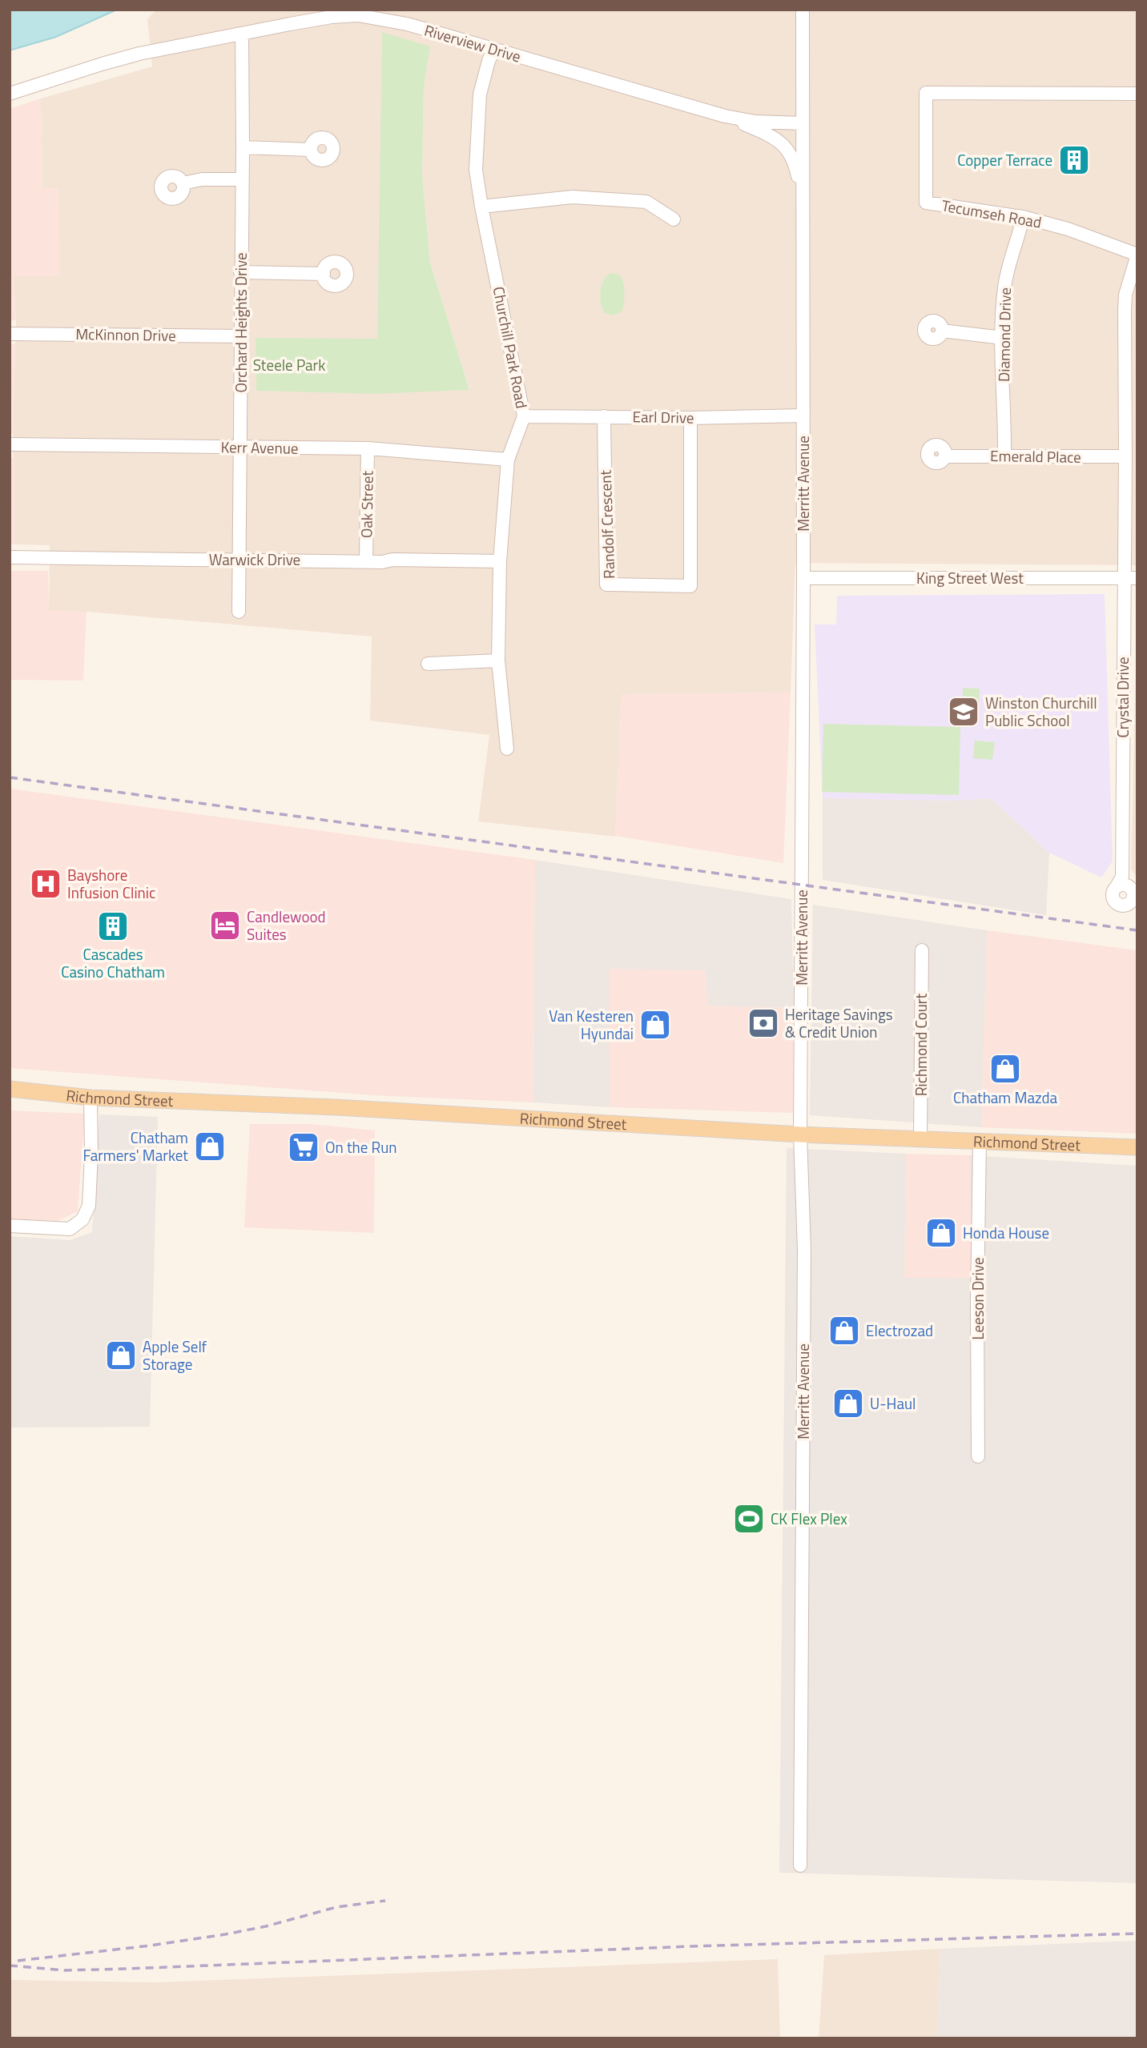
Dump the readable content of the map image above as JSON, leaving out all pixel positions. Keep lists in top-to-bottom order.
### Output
{
  "streets": {
    "main road": ["Richmond Street"],
    "street": [
      "Riverview Drive",
      "Tecumseh Road",
      "Orchard Heights Drive",
      "McKinnon Drive",
      "Diamond Drive",
      "Churchill Park Road",
      "Earl Drive",
      "Kerr Avenue",
      "Emerald Place",
      "Merritt Avenue",
      "Oak Street",
      "Randolf Crescent",
      "Warwick Drive",
      "King Street West",
      "Crystal Drive",
      "Richmond Court",
      "Leeson Drive"
    ]
  },
  "crossings": [
    ["Riverview Drive", "Orchard Heights Drive"],
    ["Riverview Drive", "Churchill Park Road"],
    ["Riverview Drive", "Merritt Avenue"],
    ["Tecumseh Road", "Diamond Drive"],
    ["Tecumseh Road", "Crystal Drive"],
    ["Orchard Heights Drive", "McKinnon Drive"],
    ["Orchard Heights Drive", "Kerr Avenue"],
    ["Orchard Heights Drive", "Warwick Drive"],
    ["Diamond Drive", "Emerald Place"],
    ["Churchill Park Road", "Earl Drive"],
    ["Churchill Park Road", "Kerr Avenue"],
    ["Churchill Park Road", "Warwick Drive"],
    ["Earl Drive", "Merritt Avenue"],
    ["Earl Drive", "Randolf Crescent"],
    ["Kerr Avenue", "Oak Street"],
    ["Emerald Place", "Crystal Drive"],
    ["Merritt Avenue", "King Street West"],
    ["Merritt Avenue", "Richmond Street"],
    ["Oak Street", "Warwick Drive"],
    ["King Street West", "Crystal Drive"],
    ["Richmond Court", "Richmond Street"],
    ["Richmond Street", "Leeson Drive"]
  ],
  "parks": ["Steele Park"],
  "places": {
    "building": ["Copper Terrace", "Cascades Casino Chatham"],
    "school or university": ["Winston Churchill Public School"],
    "hospital": ["Bayshore Infusion Clinic"],
    "hotel": ["Candlewood Suites"],
    "bank": ["Heritage Savings & Credit Union"],
    "shop": [
      "Van Kesteren Hyundai",
      "Chatham Mazda",
      "Chatham Farmers' Market",
      "Honda House",
      "Electrozad",
      "Apple Self Storage",
      "U-Haul"
    ],
    "supermarket": ["On the Run"],
    "sports": ["CK Flex Plex"]
  }
}
